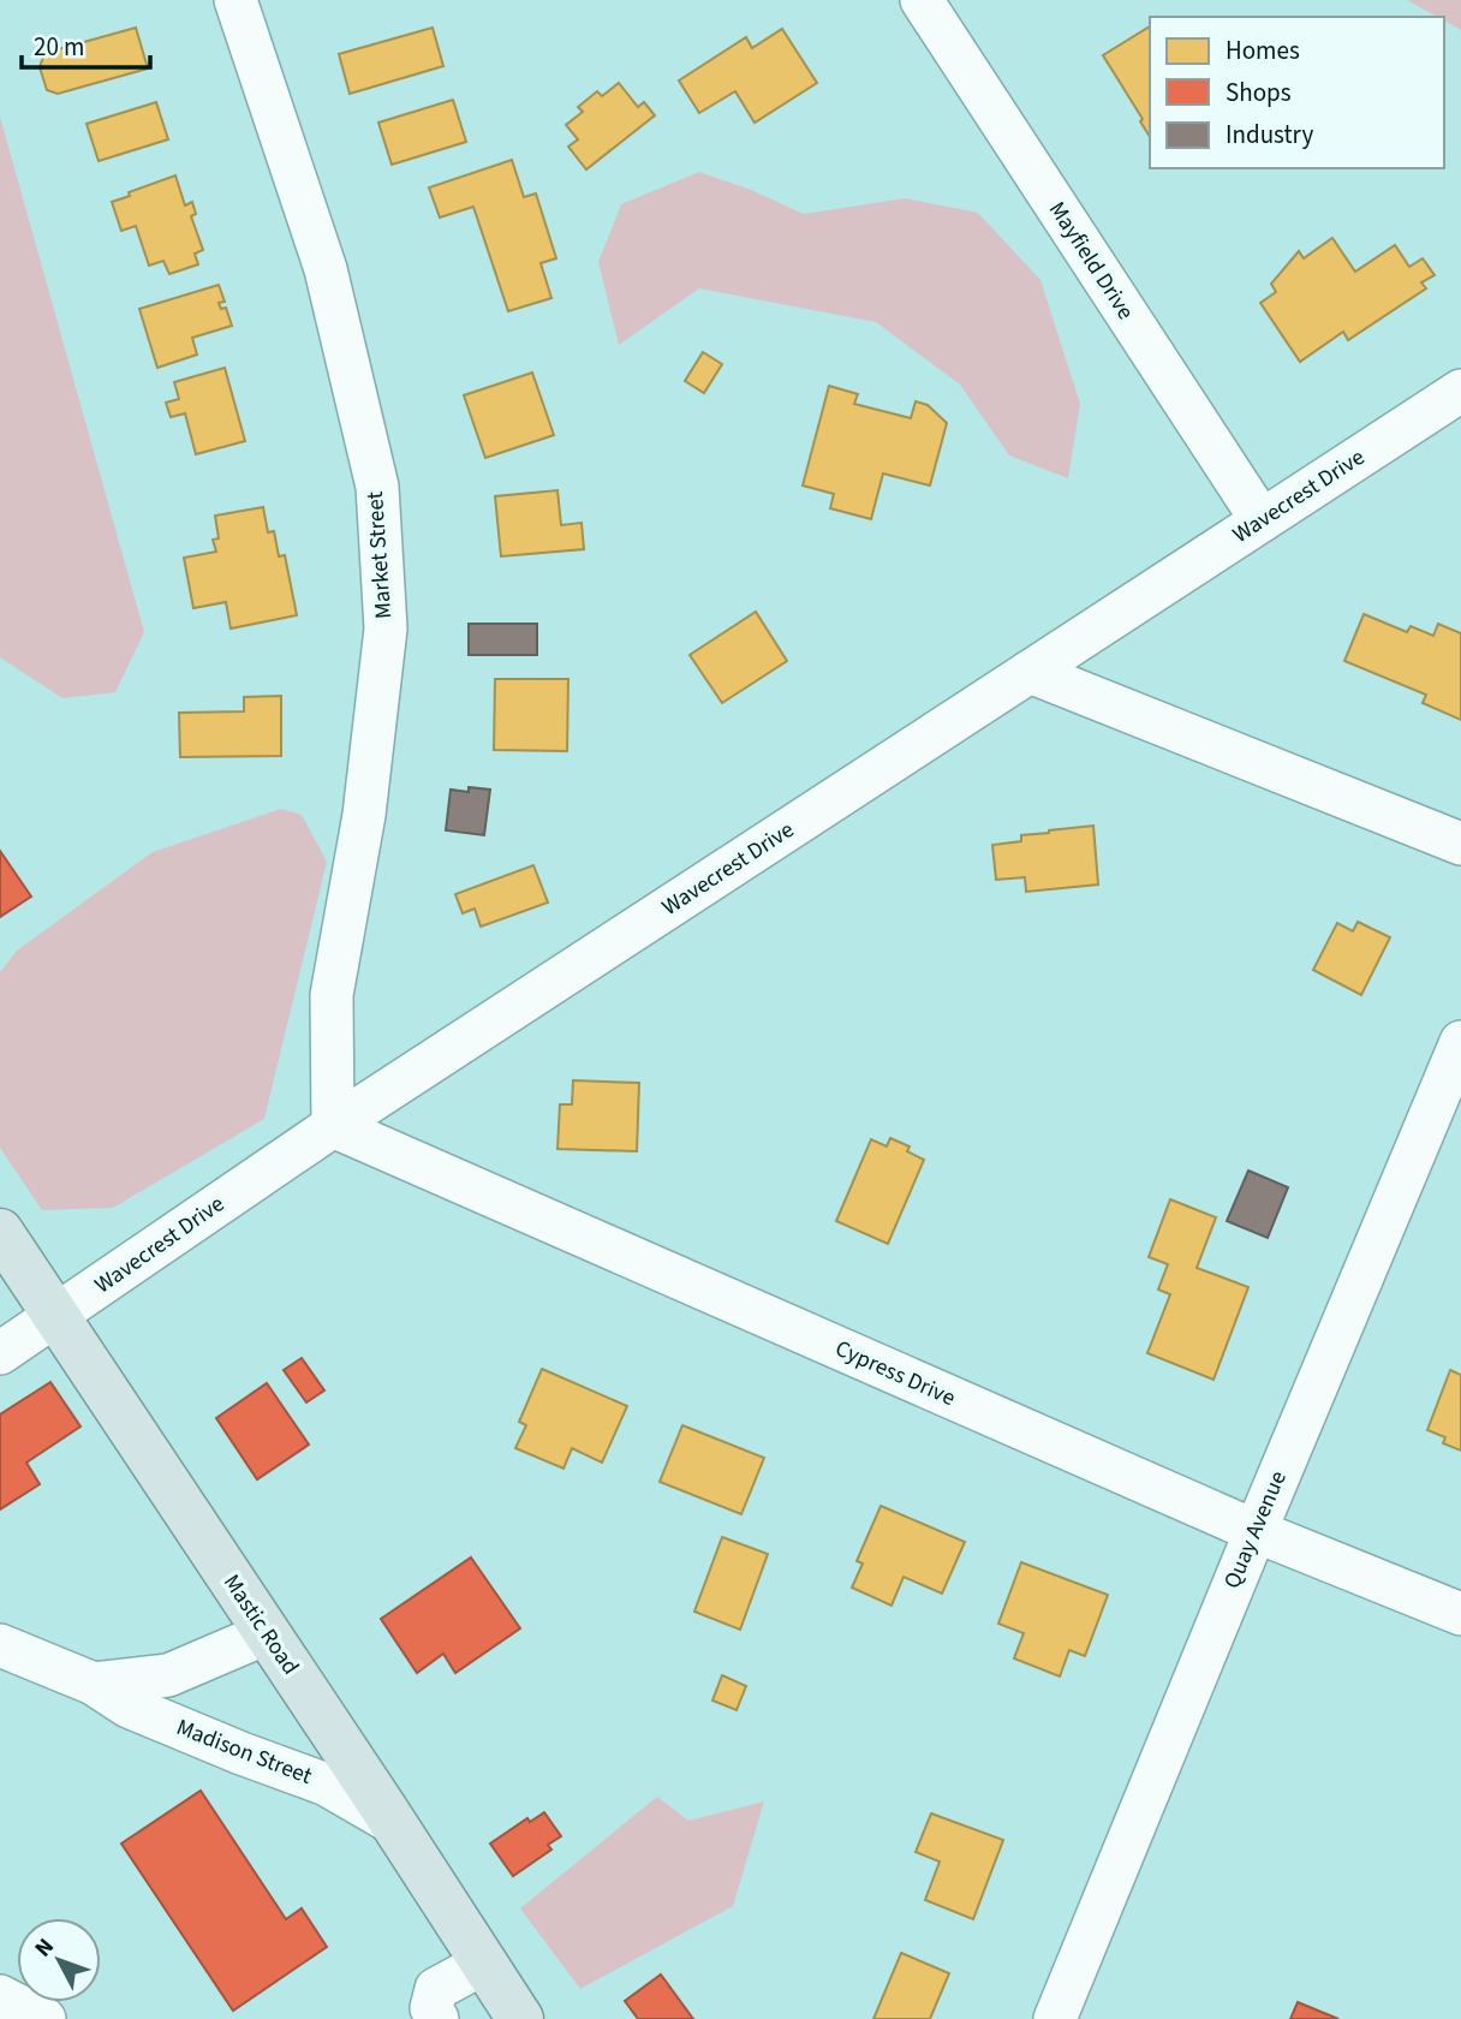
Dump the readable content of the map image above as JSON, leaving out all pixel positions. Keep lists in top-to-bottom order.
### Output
{
  "streets": {
    "main road": ["Mastic Road"],
    "street": [
      "Mayfield Drive",
      "Wavecrest Drive",
      "Market Street",
      "Cypress Drive",
      "Quay Avenue",
      "Madison Street"
    ]
  },
  "crossings": [
    ["Mayfield Drive", "Wavecrest Drive"],
    ["Wavecrest Drive", "Market Street"],
    ["Wavecrest Drive", "Cypress Drive"],
    ["Wavecrest Drive", "Mastic Road"],
    ["Market Street", "Cypress Drive"],
    ["Cypress Drive", "Quay Avenue"],
    ["Mastic Road", "Madison Street"]
  ],
  "legend": ["Homes", "Shops", "Industry"],
  "scale_bar": "20 m",
  "north": "top left"
}
